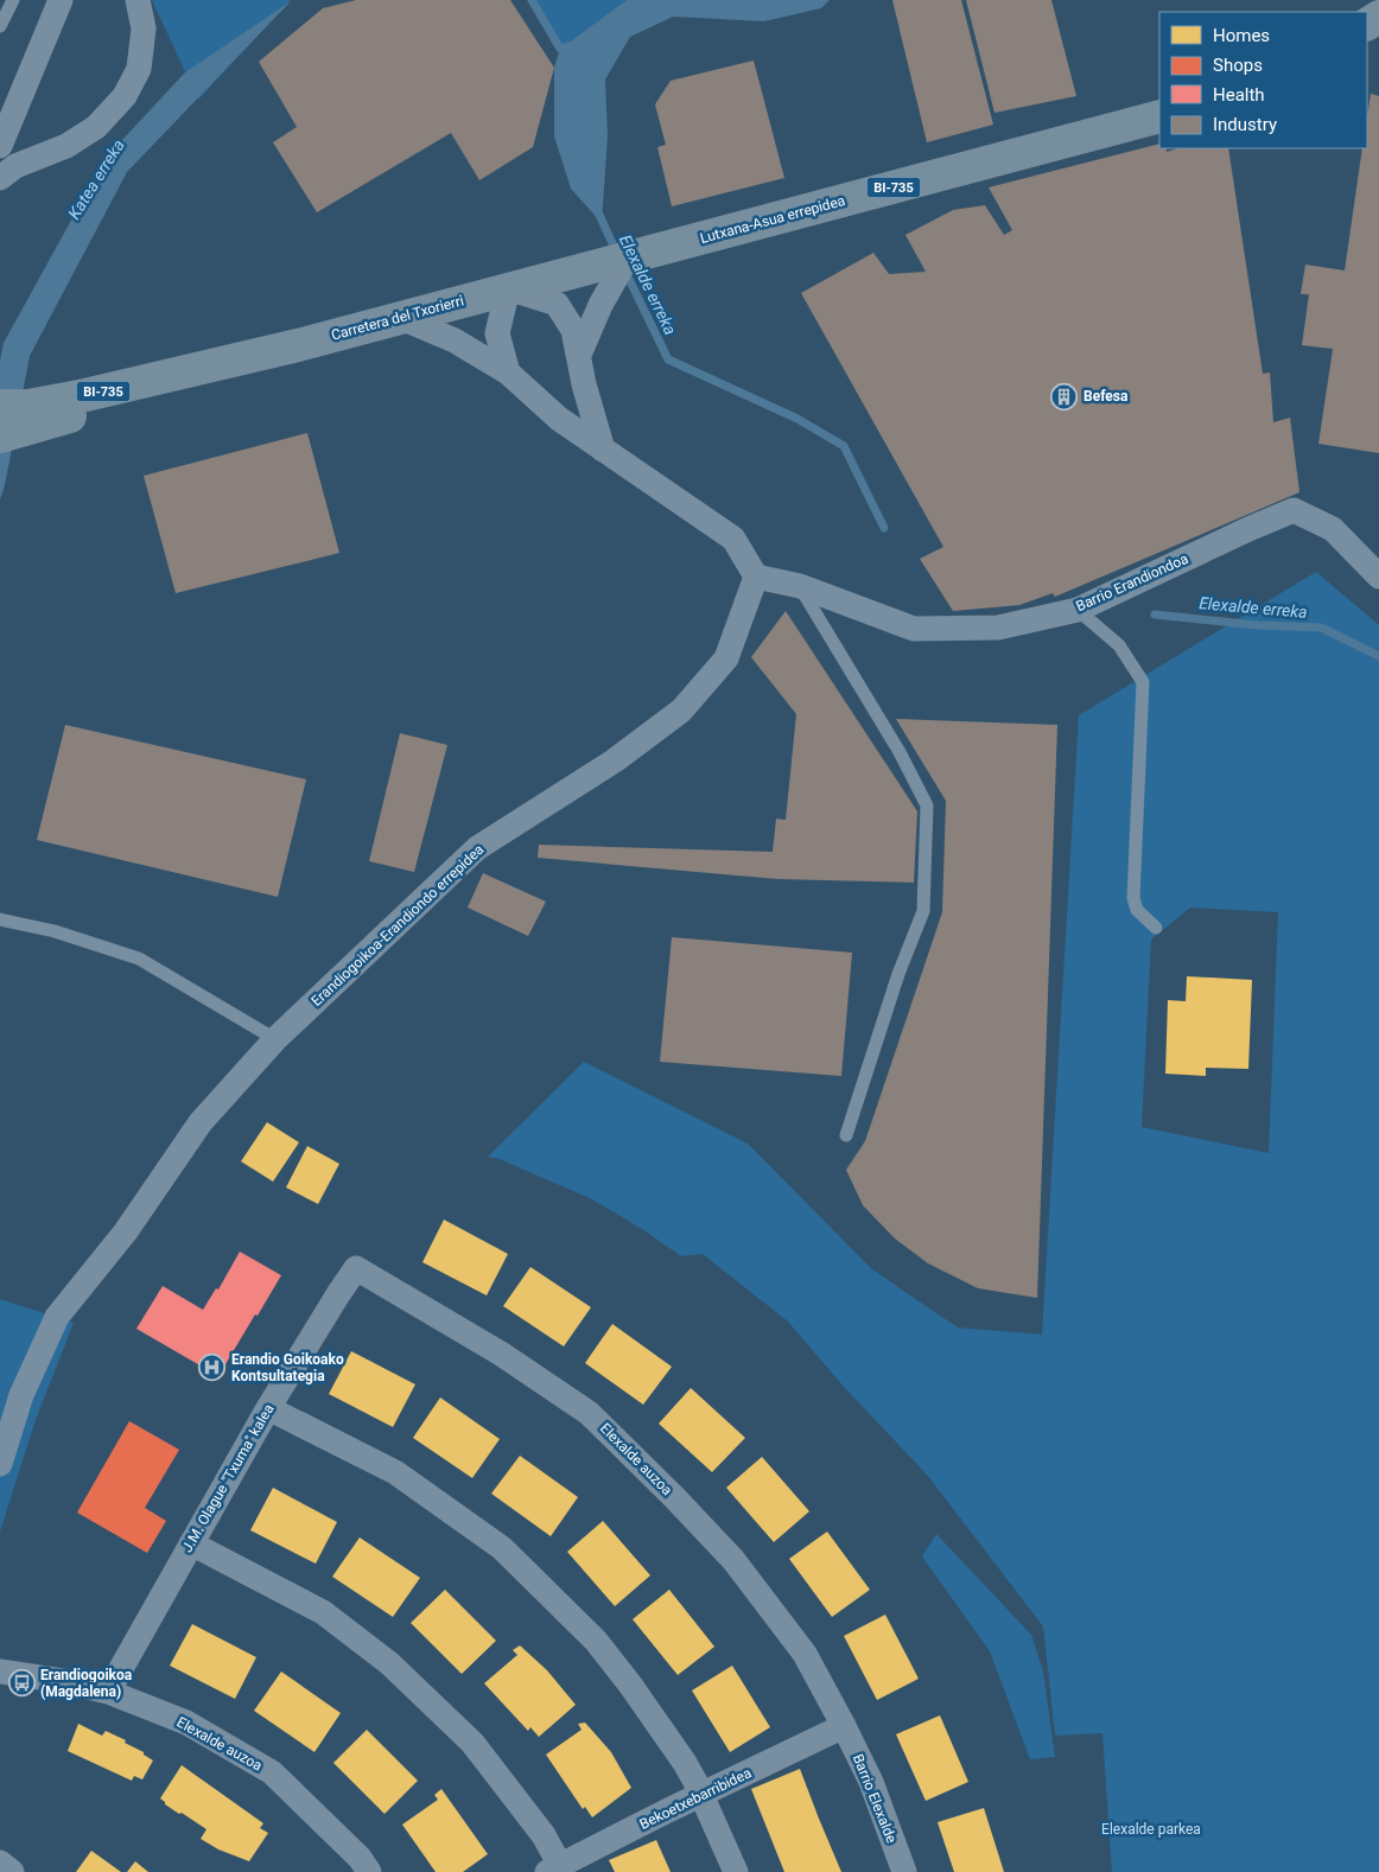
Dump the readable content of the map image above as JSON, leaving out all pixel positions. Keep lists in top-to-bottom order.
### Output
{
  "streets": {
    "main road": ["BI-735", "Lutxana-Asua errepidea", "Carretera del Txorierri"],
    "street": [
      "Barrio Erandiondoa",
      "Erandiogoikoa-Erandiondo errepidea",
      "Elexalde auzoa",
      "J.M. Olague \"Txuma\" kalea",
      "Bekoetxebarribidea",
      "Barrio Elexalde"
    ]
  },
  "crossings": [
    ["Lutxana-Asua errepidea", "Carretera del Txorierri"],
    ["Barrio Erandiondoa", "Erandiogoikoa-Erandiondo errepidea"],
    ["Elexalde auzoa", "J.M. Olague \"Txuma\" kalea"],
    ["Elexalde auzoa", "Bekoetxebarribidea"],
    ["Elexalde auzoa", "Barrio Elexalde"],
    ["Bekoetxebarribidea", "Barrio Elexalde"]
  ],
  "water": ["Katea erreka", "Elexalde erreka"],
  "parks": ["Elexalde parkea"],
  "places": {
    "building": ["Befesa"],
    "hospital": ["Erandio Goikoako Kontsultategia"],
    "bus stop": ["Erandiogoikoa (Magdalena)"]
  },
  "legend": [
    "Homes",
    "Shops",
    "Health",
    "Industry"
  ]
}
